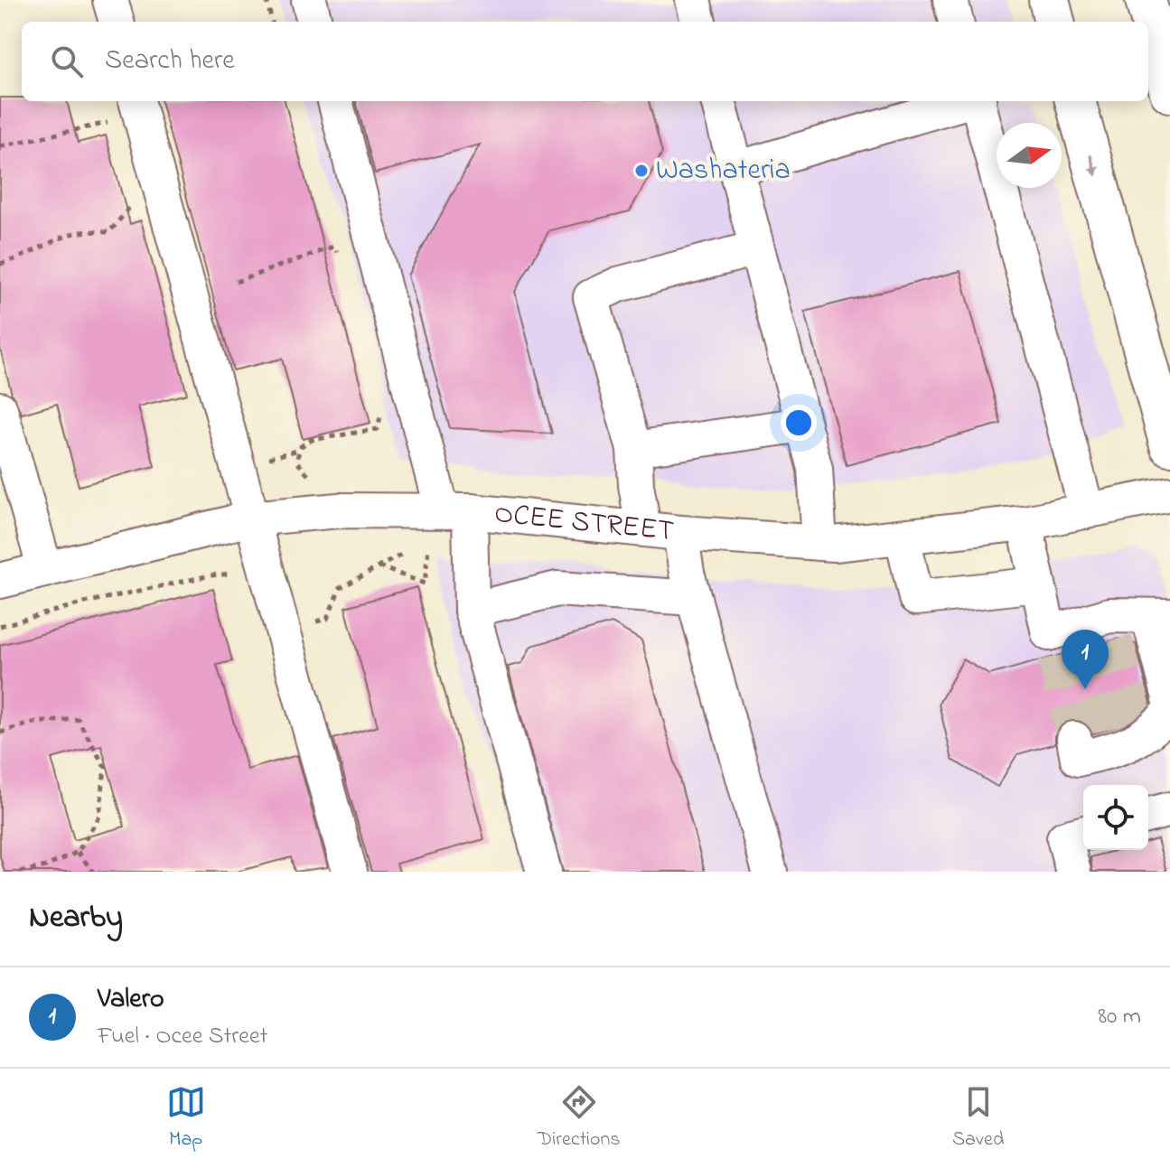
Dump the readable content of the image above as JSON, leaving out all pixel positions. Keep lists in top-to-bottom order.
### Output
{
  "streets": {
    "street": ["OCEE STREET"]
  },
  "places": ["Washateria"],
  "north": "right",
  "page": {
    "search": "Search here",
    "pins": "1",
    "heading": "Nearby",
    "list": [
      {
        "mark": "1",
        "name": "Valero",
        "note": "Fuel · Ocee Street",
        "value": "80 m"
      }
    ],
    "nav": ["Map", "Directions", "Saved"]
  }
}
